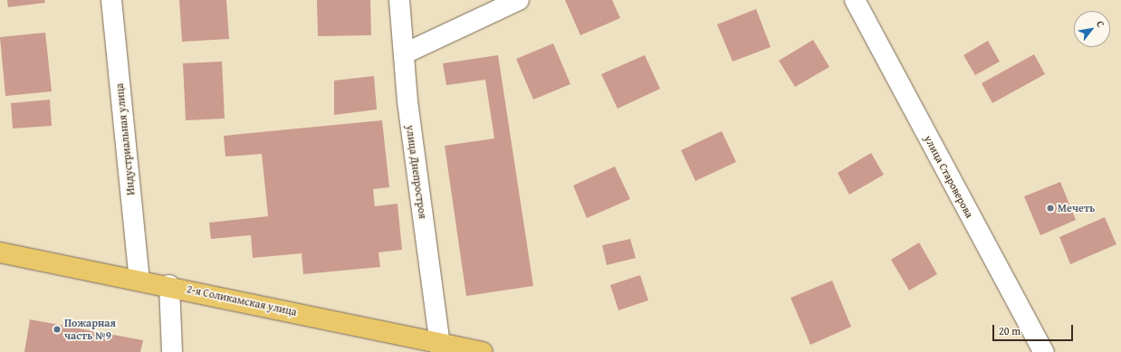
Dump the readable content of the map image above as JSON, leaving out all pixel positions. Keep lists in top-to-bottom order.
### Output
{
  "streets": {
    "main road": ["2-я Соликамская улица"],
    "street": ["Индустриальная улица", "улица Днепростроя", "улица Староверова"]
  },
  "crossings": [
    ["Индустриальная улица", "2-я Соликамская улица"],
    ["улица Днепростроя", "2-я Соликамская улица"]
  ],
  "places": ["Мечеть", "Пожарная часть №9"],
  "scale_bar": "20 m",
  "north": "top right"
}
